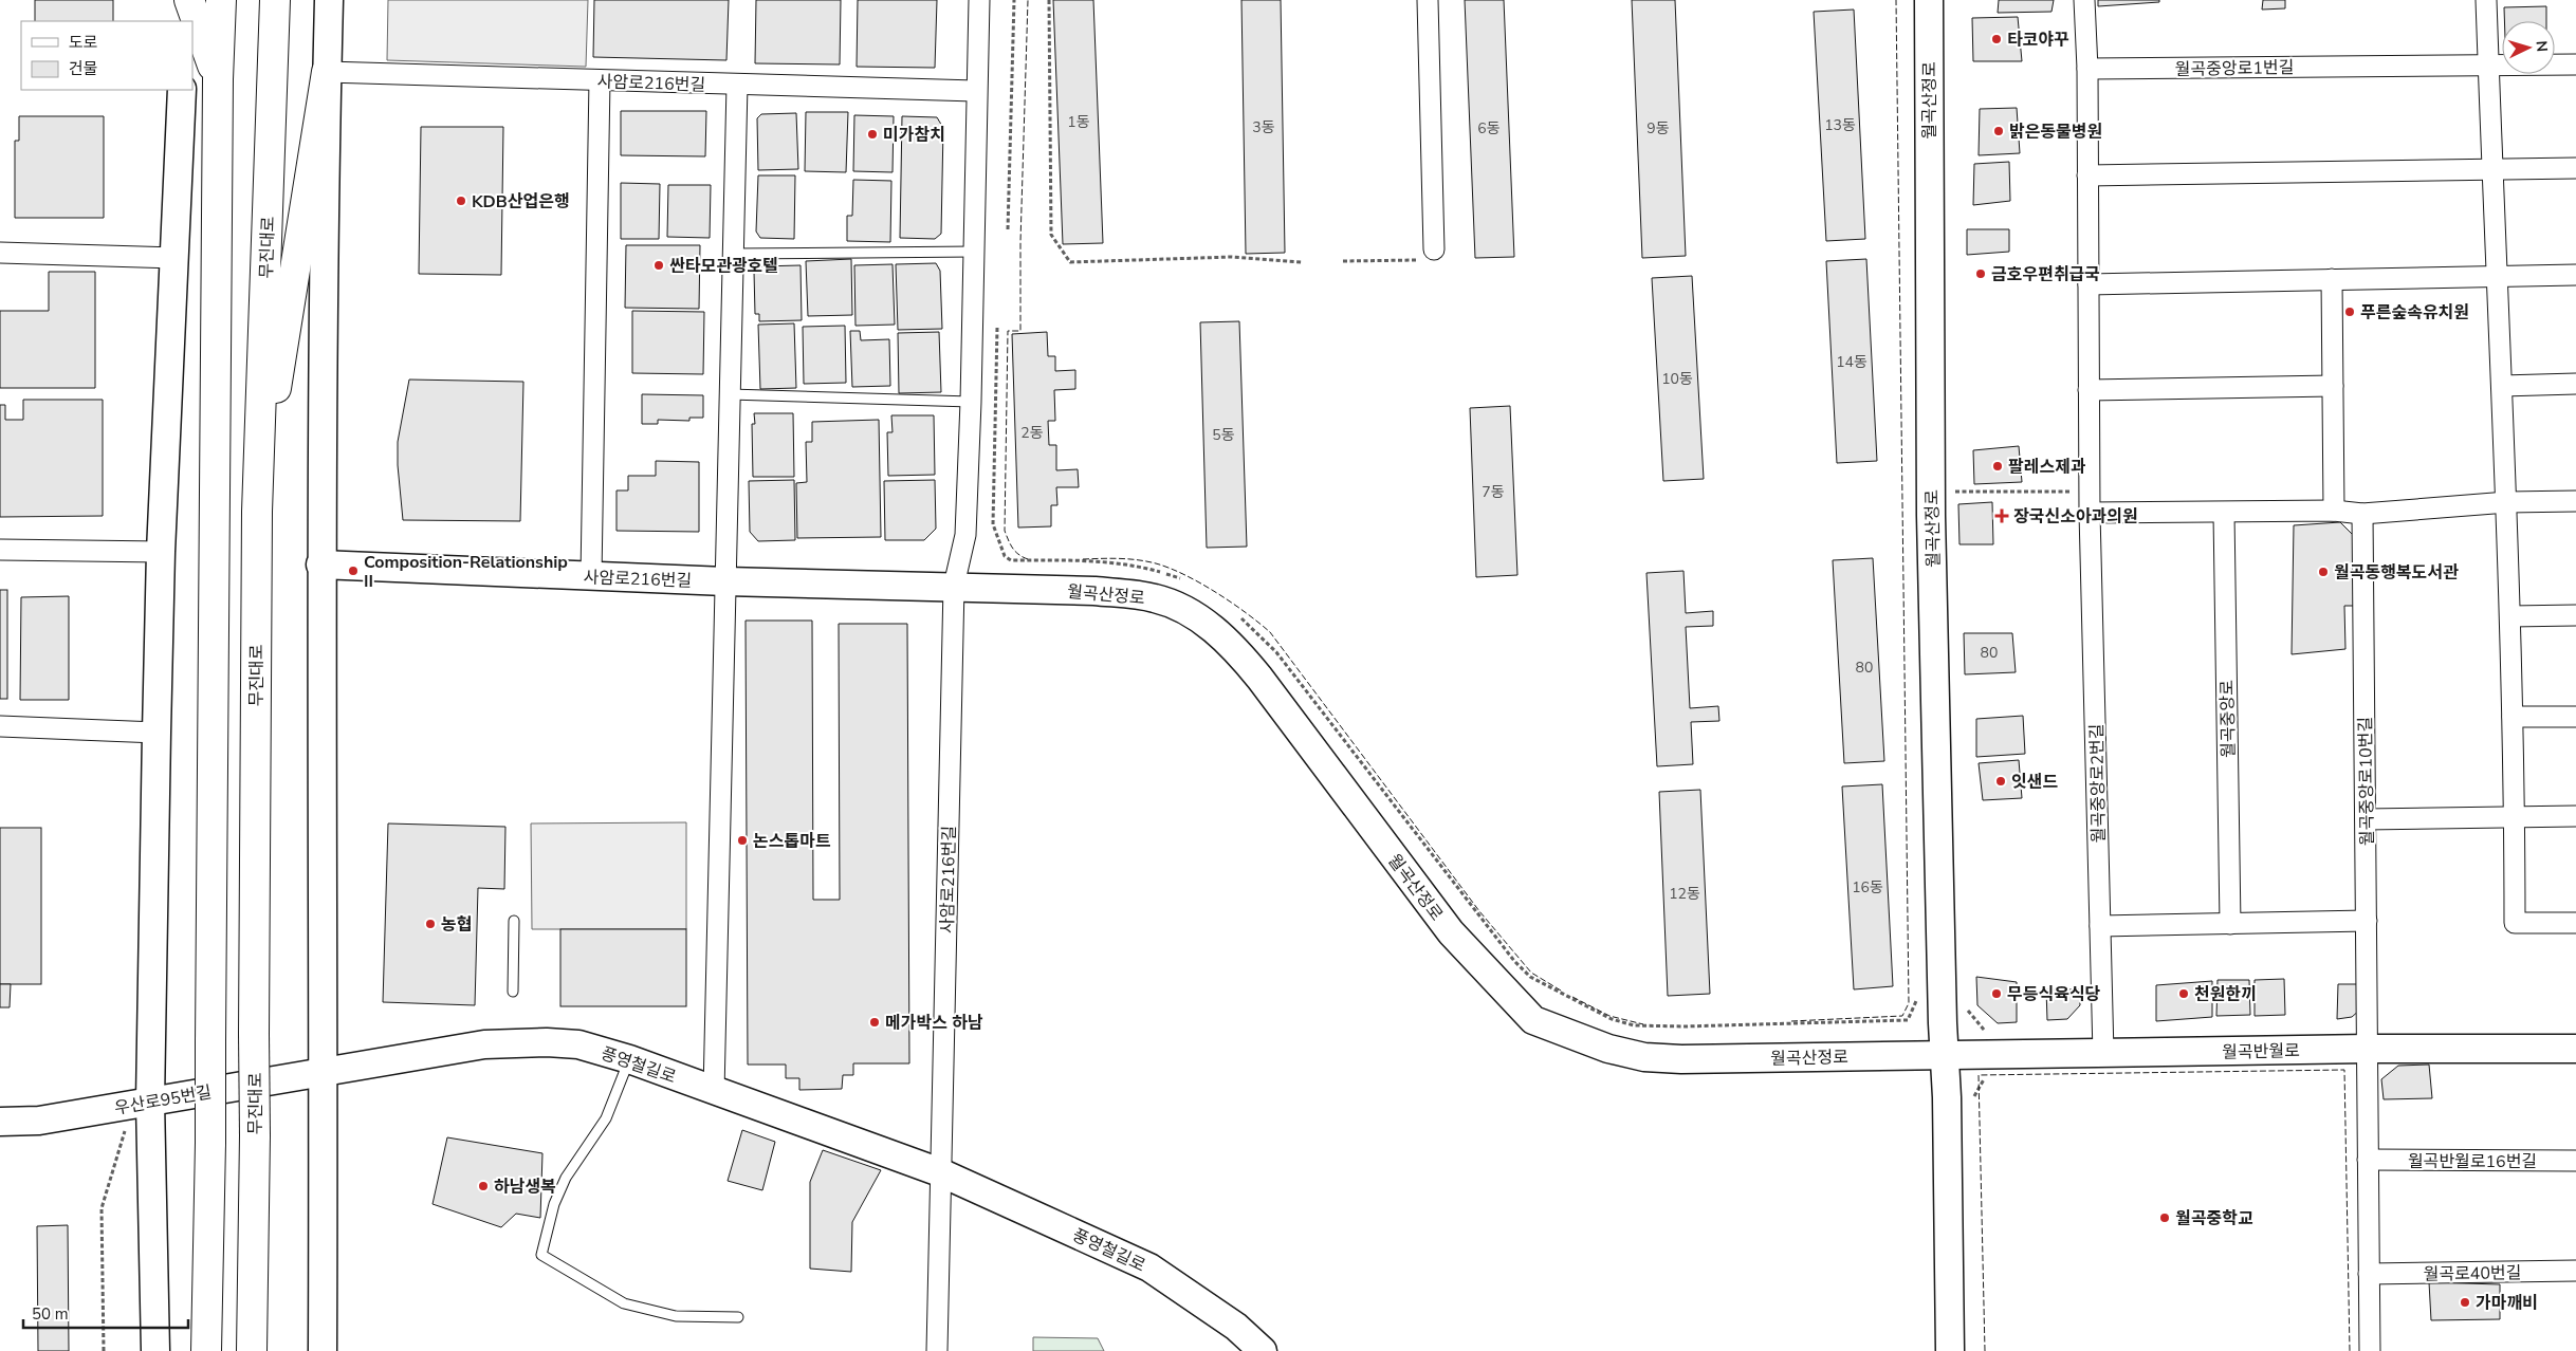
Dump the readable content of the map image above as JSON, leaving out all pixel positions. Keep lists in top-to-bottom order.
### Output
{
  "streets": {
    "highway": ["무진대로"],
    "street": [
      "월곡중앙로1번길",
      "사암로216번길",
      "월곡산정로",
      "월곡중앙로",
      "월곡중앙로10번길",
      "월곡중앙로2번길",
      "월곡반월로",
      "풍영철길로",
      "우산로95번길",
      "월곡반월로16번길",
      "월곡로40번길"
    ]
  },
  "crossings": [
    ["사암로216번길", "월곡산정로"],
    ["사암로216번길", "풍영철길로"],
    ["월곡산정로", "월곡반월로"],
    ["월곡중앙로10번길", "월곡반월로"],
    ["월곡중앙로2번길", "월곡반월로"],
    ["풍영철길로", "우산로95번길"]
  ],
  "places": {
    "other": [
      "타코야꾸",
      "밝은동물병원",
      "미가참치",
      "KDB산업은행",
      "싼타모관광호텔",
      "금호우편취급국",
      "푸른숲속유치원",
      "팔레스제과",
      "Composition-Relationship II",
      "월곡동행복도서관",
      "잇샌드",
      "논스톱마트",
      "농협",
      "무등식육식당",
      "천원한끼",
      "메가박스 하남",
      "하남생복",
      "월곡중학교",
      "가마깨비"
    ],
    "health": ["장국신소아과의원"]
  },
  "house_numbers": [
    "1동",
    "13동",
    "3동",
    "6동",
    "9동",
    "14동",
    "10동",
    "2동",
    "5동",
    "7동",
    "80",
    "80",
    "16동",
    "12동"
  ],
  "legend": ["도로", "건물"],
  "scale_bar": "50 m",
  "north": "right"
}
